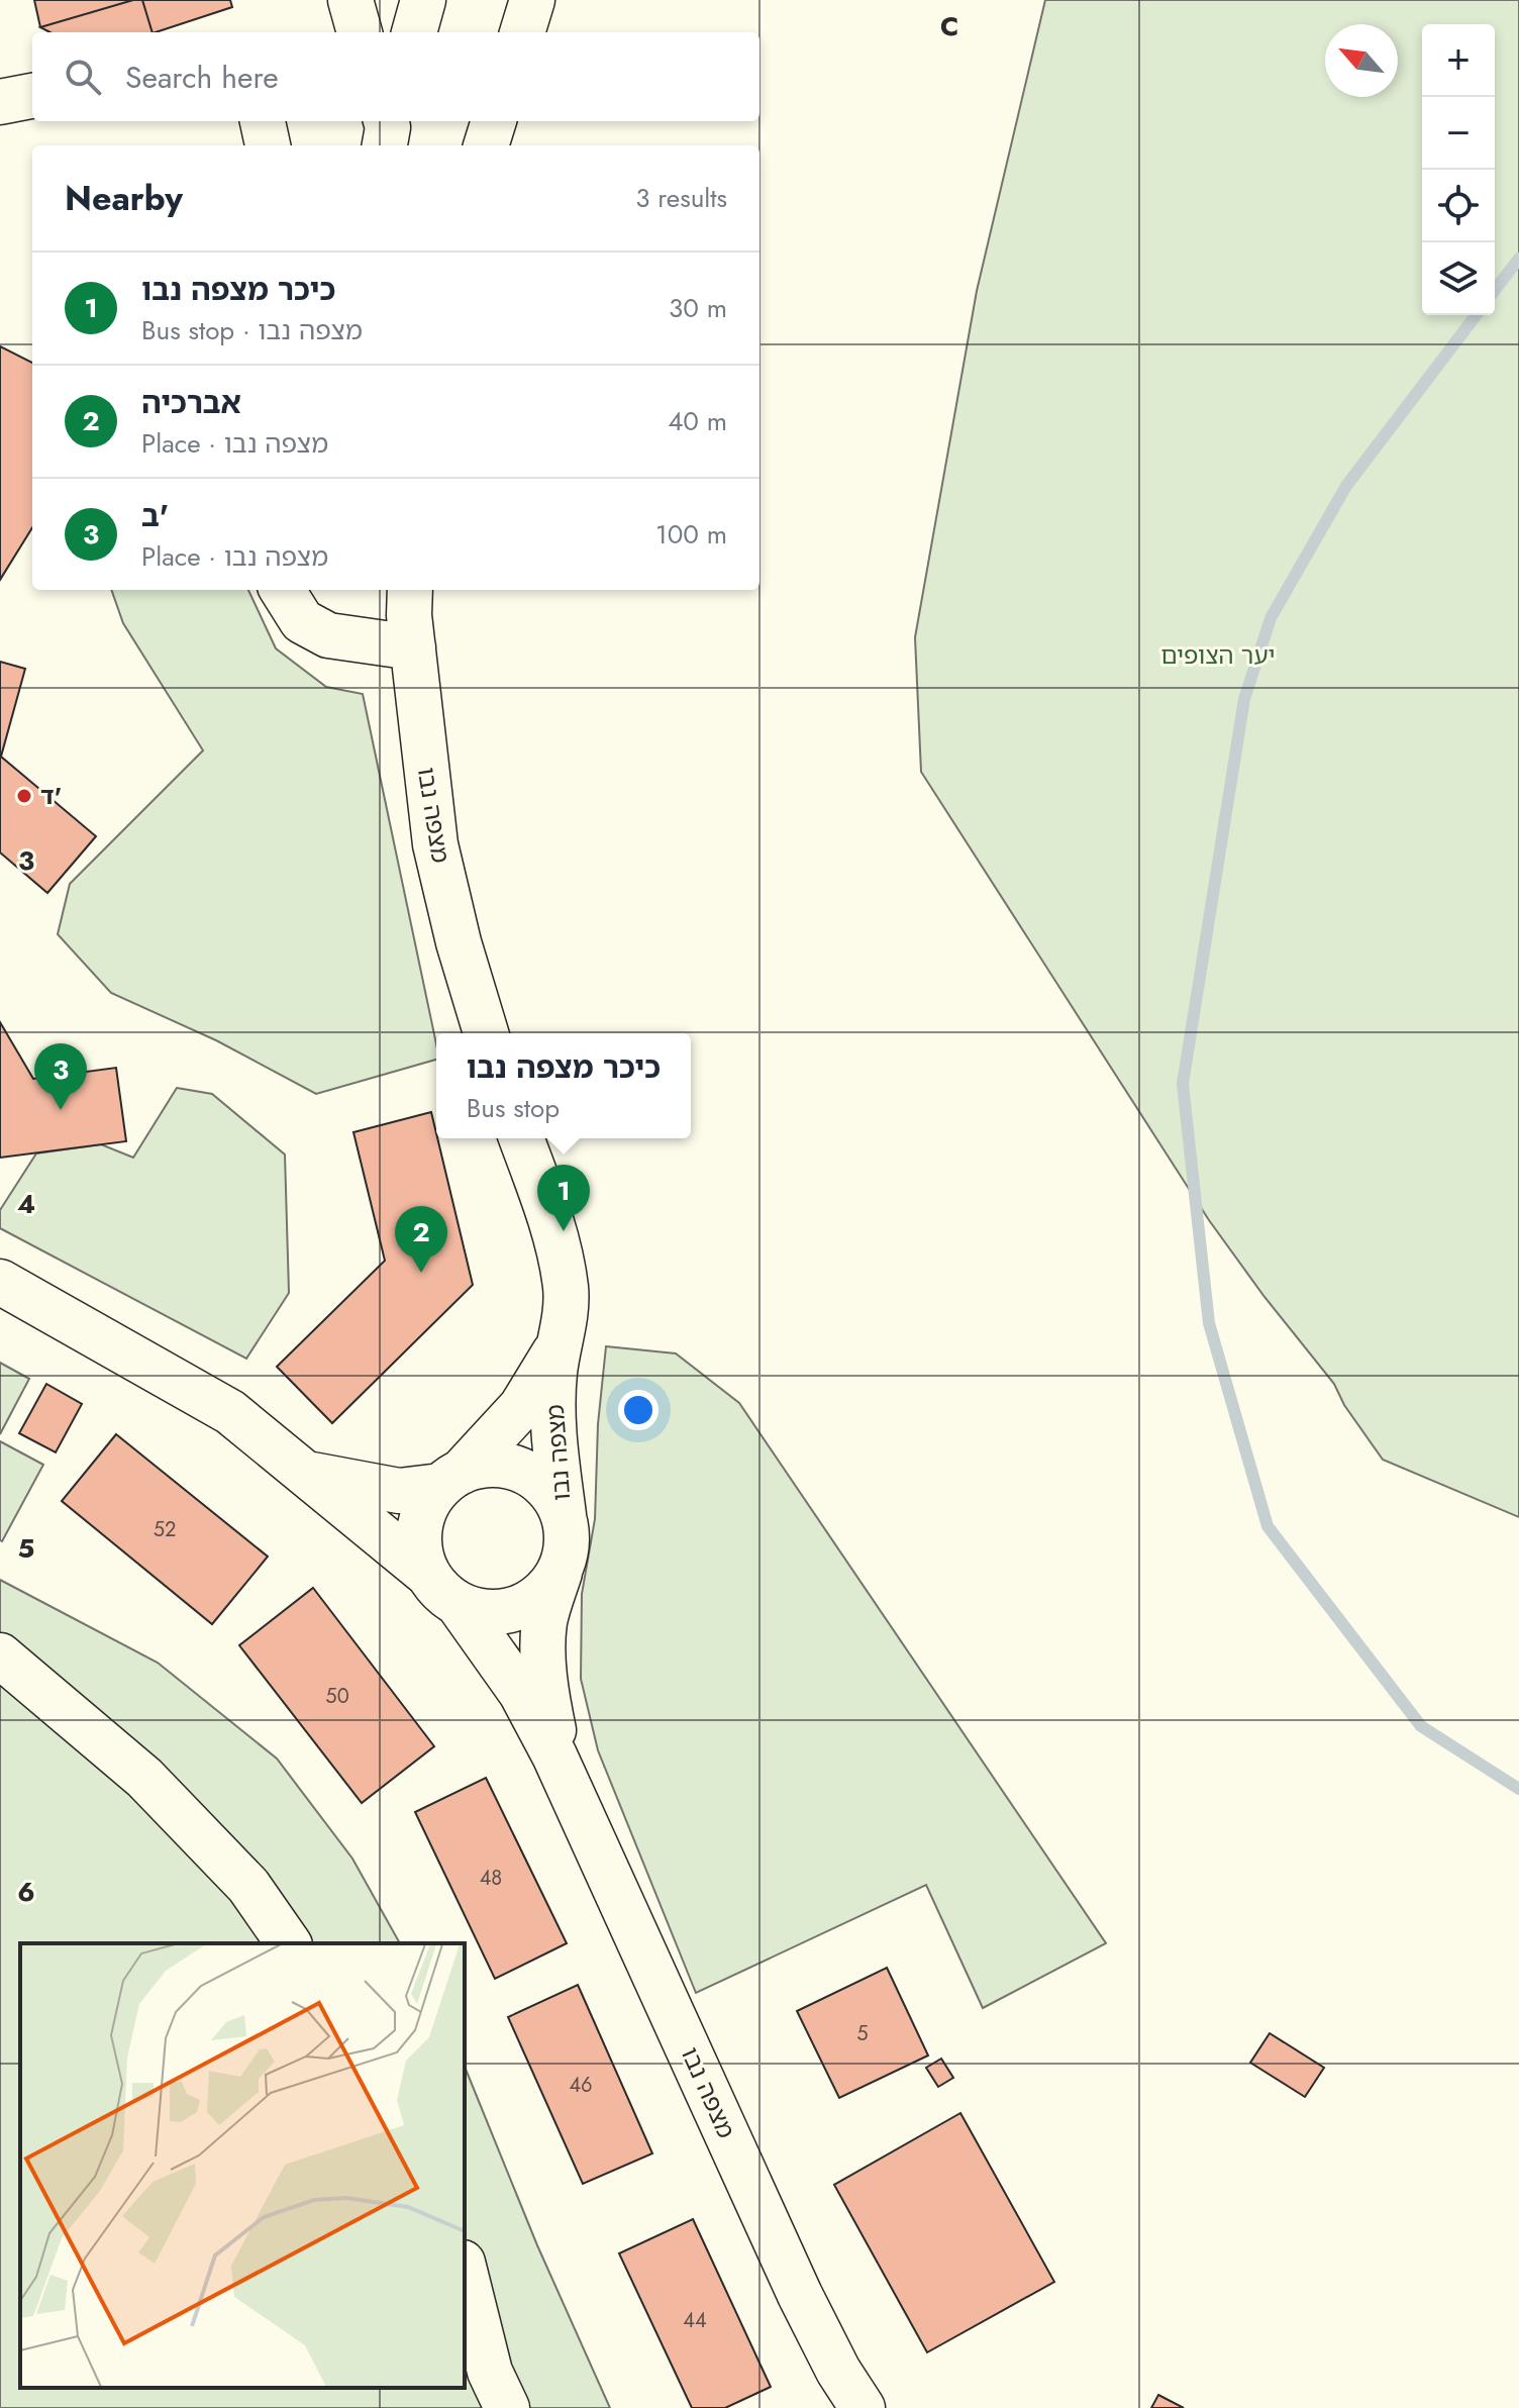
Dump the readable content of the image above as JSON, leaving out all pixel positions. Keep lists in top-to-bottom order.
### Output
{
  "streets": {
    "street": ["מצפה נבו"]
  },
  "parks": ["יער הצופים"],
  "places": ["ד'"],
  "house_numbers": [
    "52",
    "50",
    "48",
    "5",
    "46",
    "44"
  ],
  "north": "top left",
  "page": {
    "map_buttons": ["+", "−"],
    "search": "Search here",
    "heading": ["Nearby", "3 results"],
    "list": [
      {
        "mark": "1",
        "name": "כיכר מצפה נבו",
        "note": "Bus stop · מצפה נבו",
        "value": "30 m"
      },
      {
        "mark": "2",
        "name": "אברכיה",
        "note": "Place · מצפה נבו",
        "value": "40 m"
      },
      {
        "mark": "3",
        "name": "ב'",
        "note": "Place · מצפה נבו",
        "value": "100 m"
      }
    ],
    "popup": ["כיכר מצפה נבו", "Bus stop"],
    "pins": ["3", "1", "2"]
  },
  "grid": {
    "columns": ["C"],
    "rows": [
      "3",
      "4",
      "5",
      "6"
    ]
  }
}
